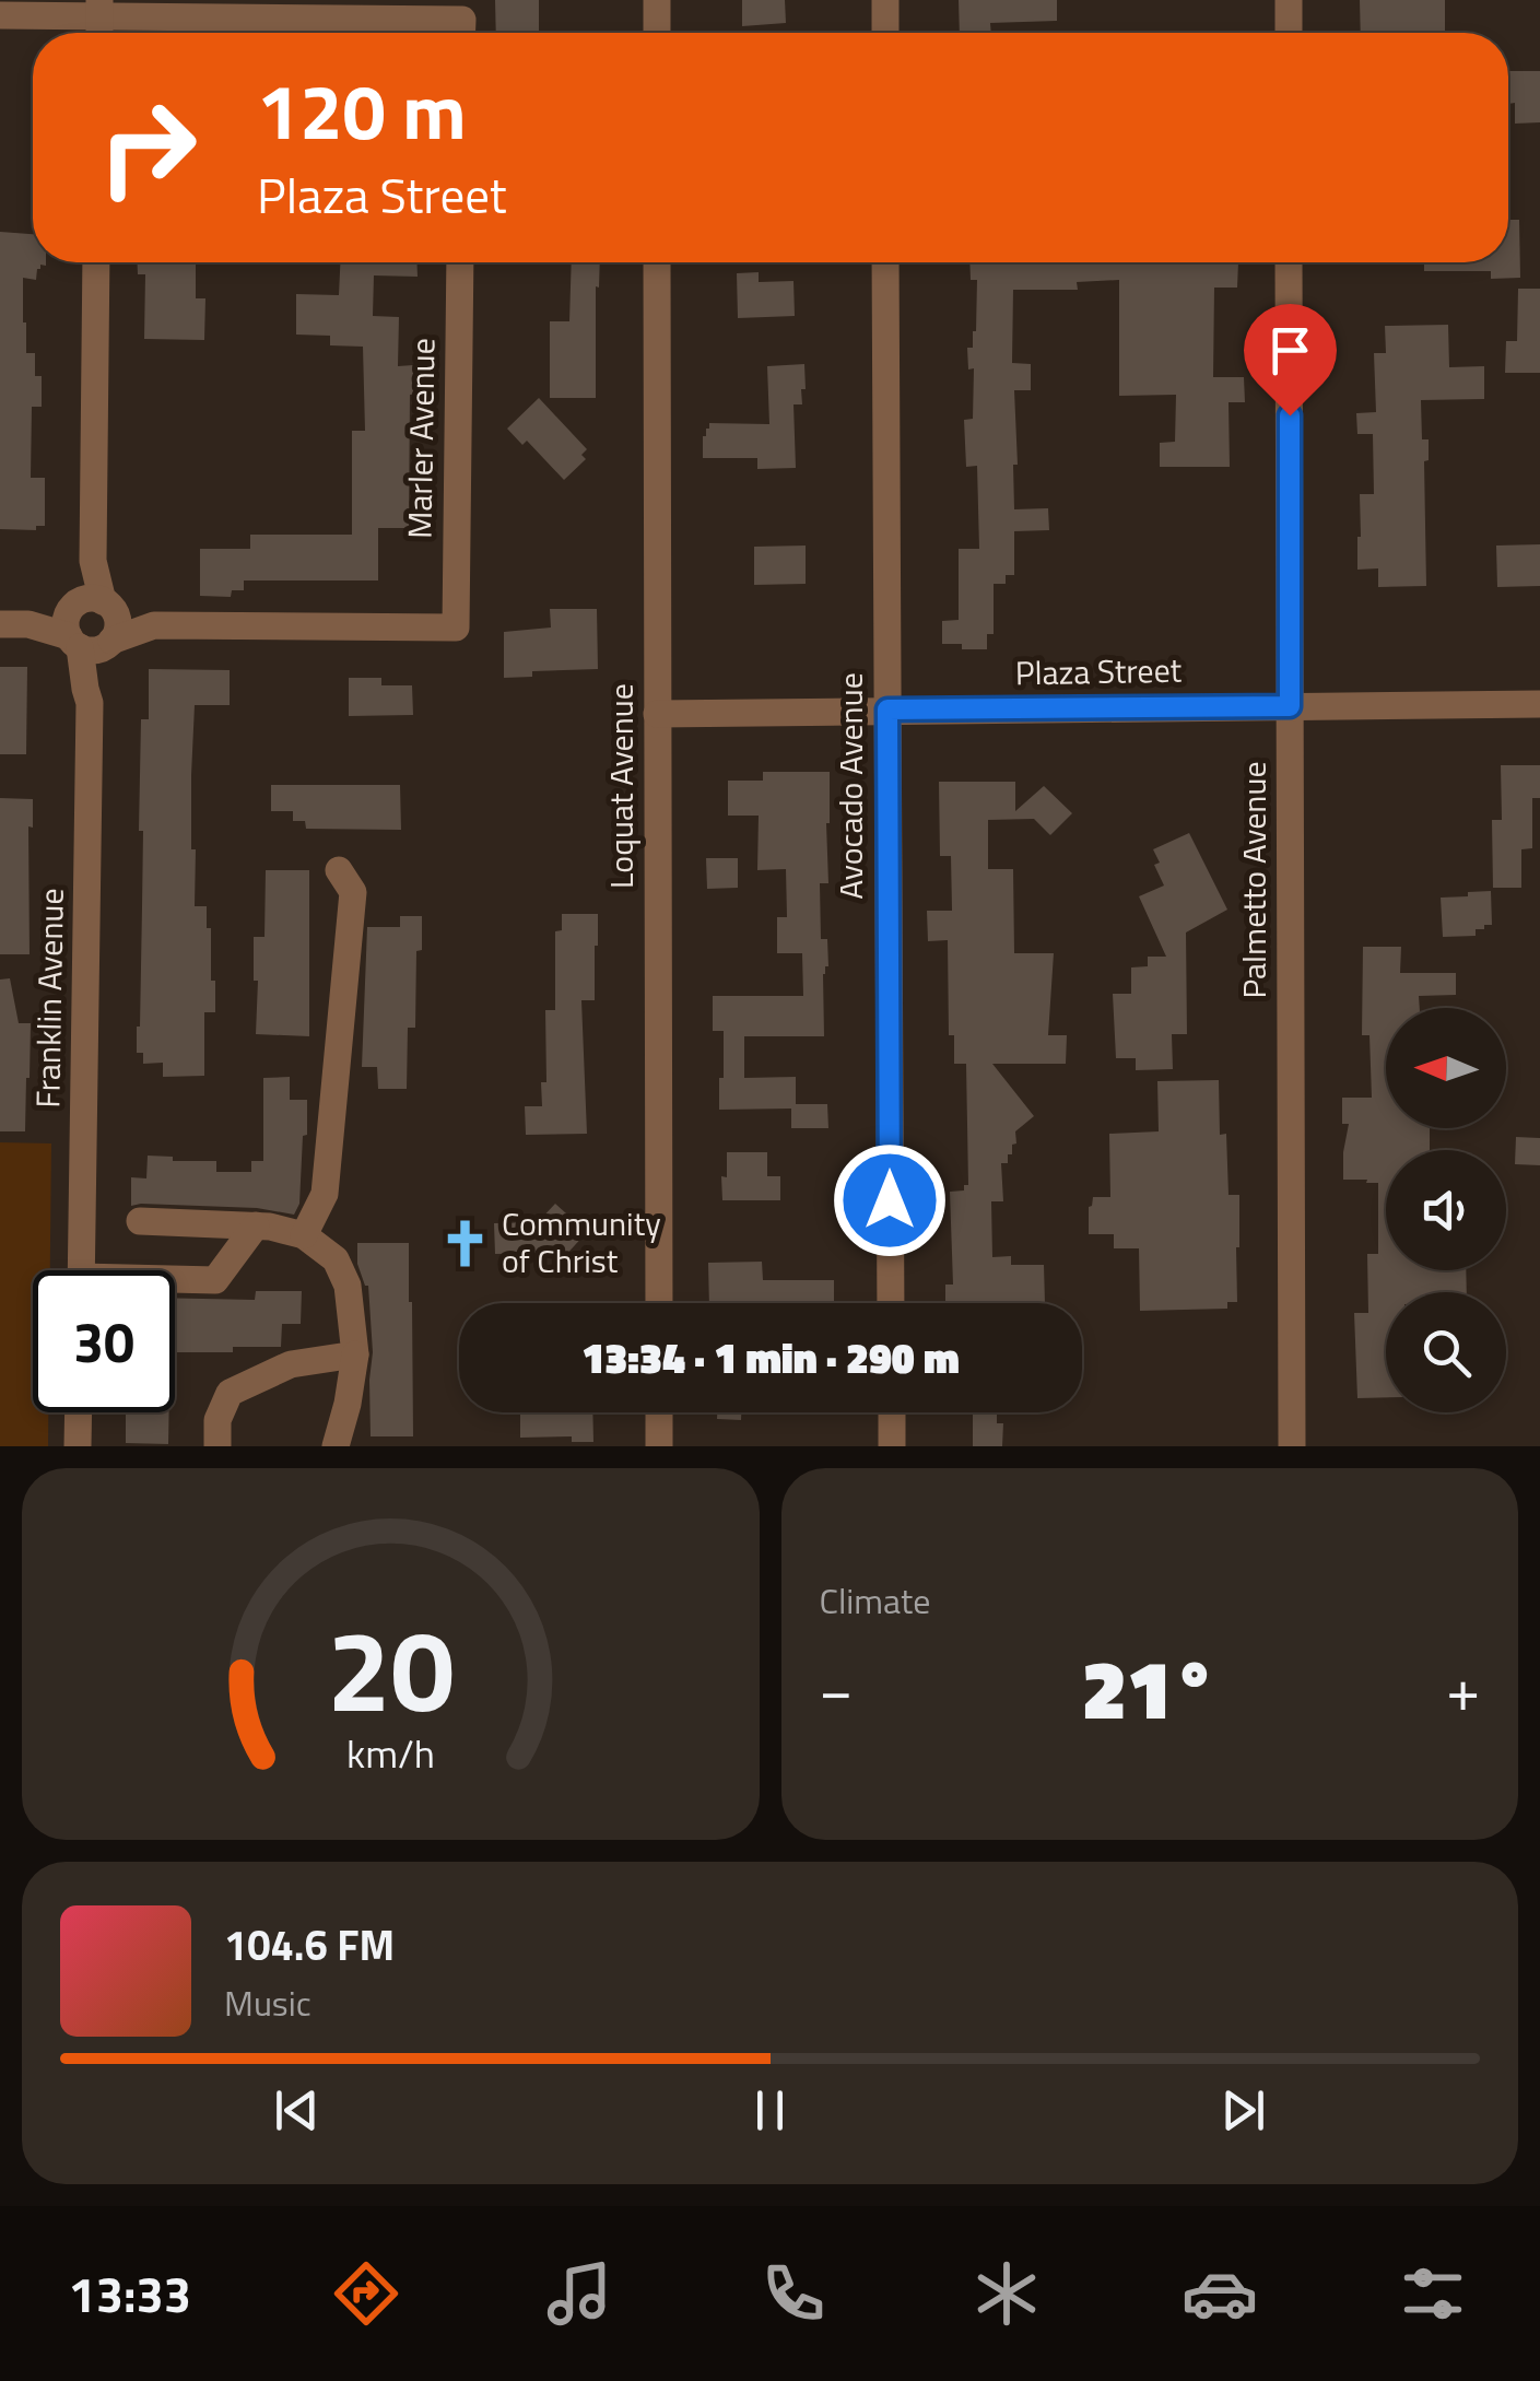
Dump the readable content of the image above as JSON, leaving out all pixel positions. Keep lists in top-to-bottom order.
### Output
{
  "streets": {
    "street": [
      "Marler Avenue",
      "Plaza Street",
      "Loquat Avenue",
      "Avocado Avenue",
      "Palmetto Avenue",
      "Franklin Avenue"
    ]
  },
  "crossings": [
    ["Marler Avenue", "Franklin Avenue"],
    ["Plaza Street", "Loquat Avenue"],
    ["Plaza Street", "Avocado Avenue"],
    ["Plaza Street", "Palmetto Avenue"]
  ],
  "places": {
    "church": ["Community of Christ"]
  },
  "north": "left",
  "page": {
    "turn": ["120 m", "Plaza Street"],
    "limit": "30",
    "trip": "13:34 · 1 min · 290 m",
    "tile": "Climate",
    "heat": ["−", "21°", "+"],
    "song": ["104.6 FM", "Music"],
    "tabs": "13:33",
    "gauge": ["20", "km/h"]
  }
}
